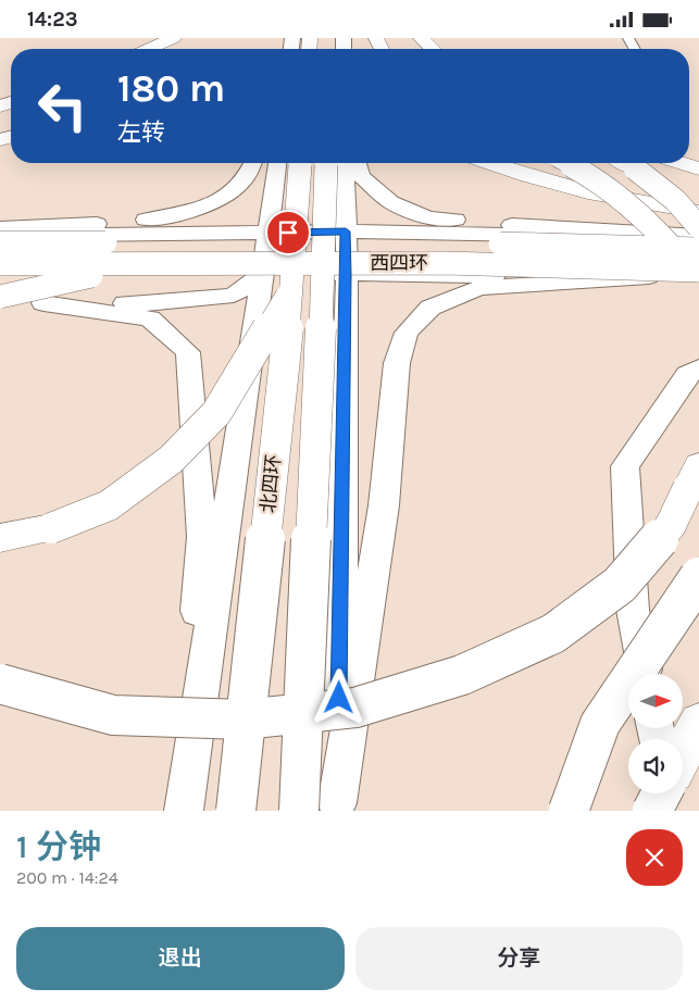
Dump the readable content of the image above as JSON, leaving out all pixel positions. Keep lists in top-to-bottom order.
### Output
{
  "streets": {
    "highway": ["西四环", "北四环"]
  },
  "north": "right",
  "page": {
    "status": "14:23",
    "turn": ["180 m", "左转"],
    "heading": ["1 分钟", "200 m · 14:24"],
    "buttons": ["退出", "分享"]
  }
}
